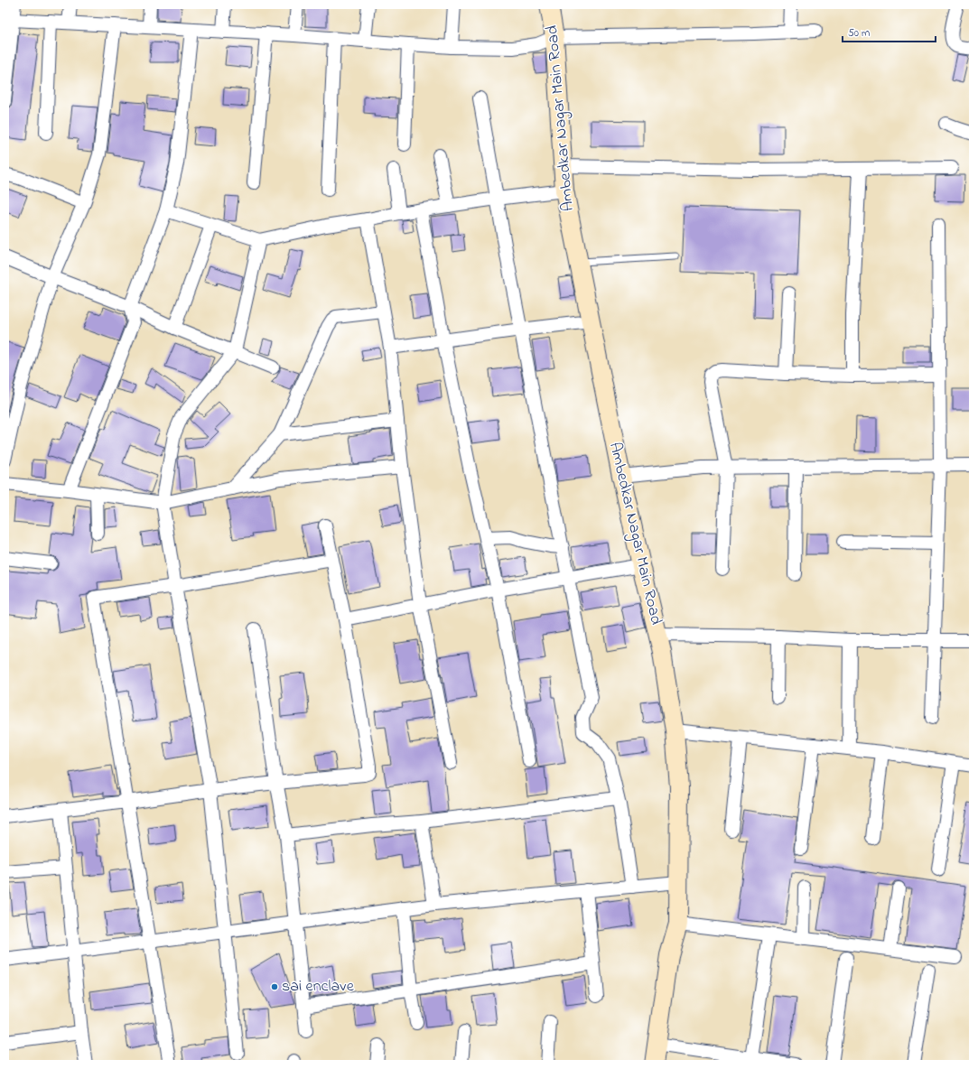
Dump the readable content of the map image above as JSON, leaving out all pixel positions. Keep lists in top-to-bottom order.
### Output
{
  "streets": {
    "street": ["Ambedkar Nagar Main Road"]
  },
  "places": ["sai enclave"],
  "scale_bar": "50 m"
}
